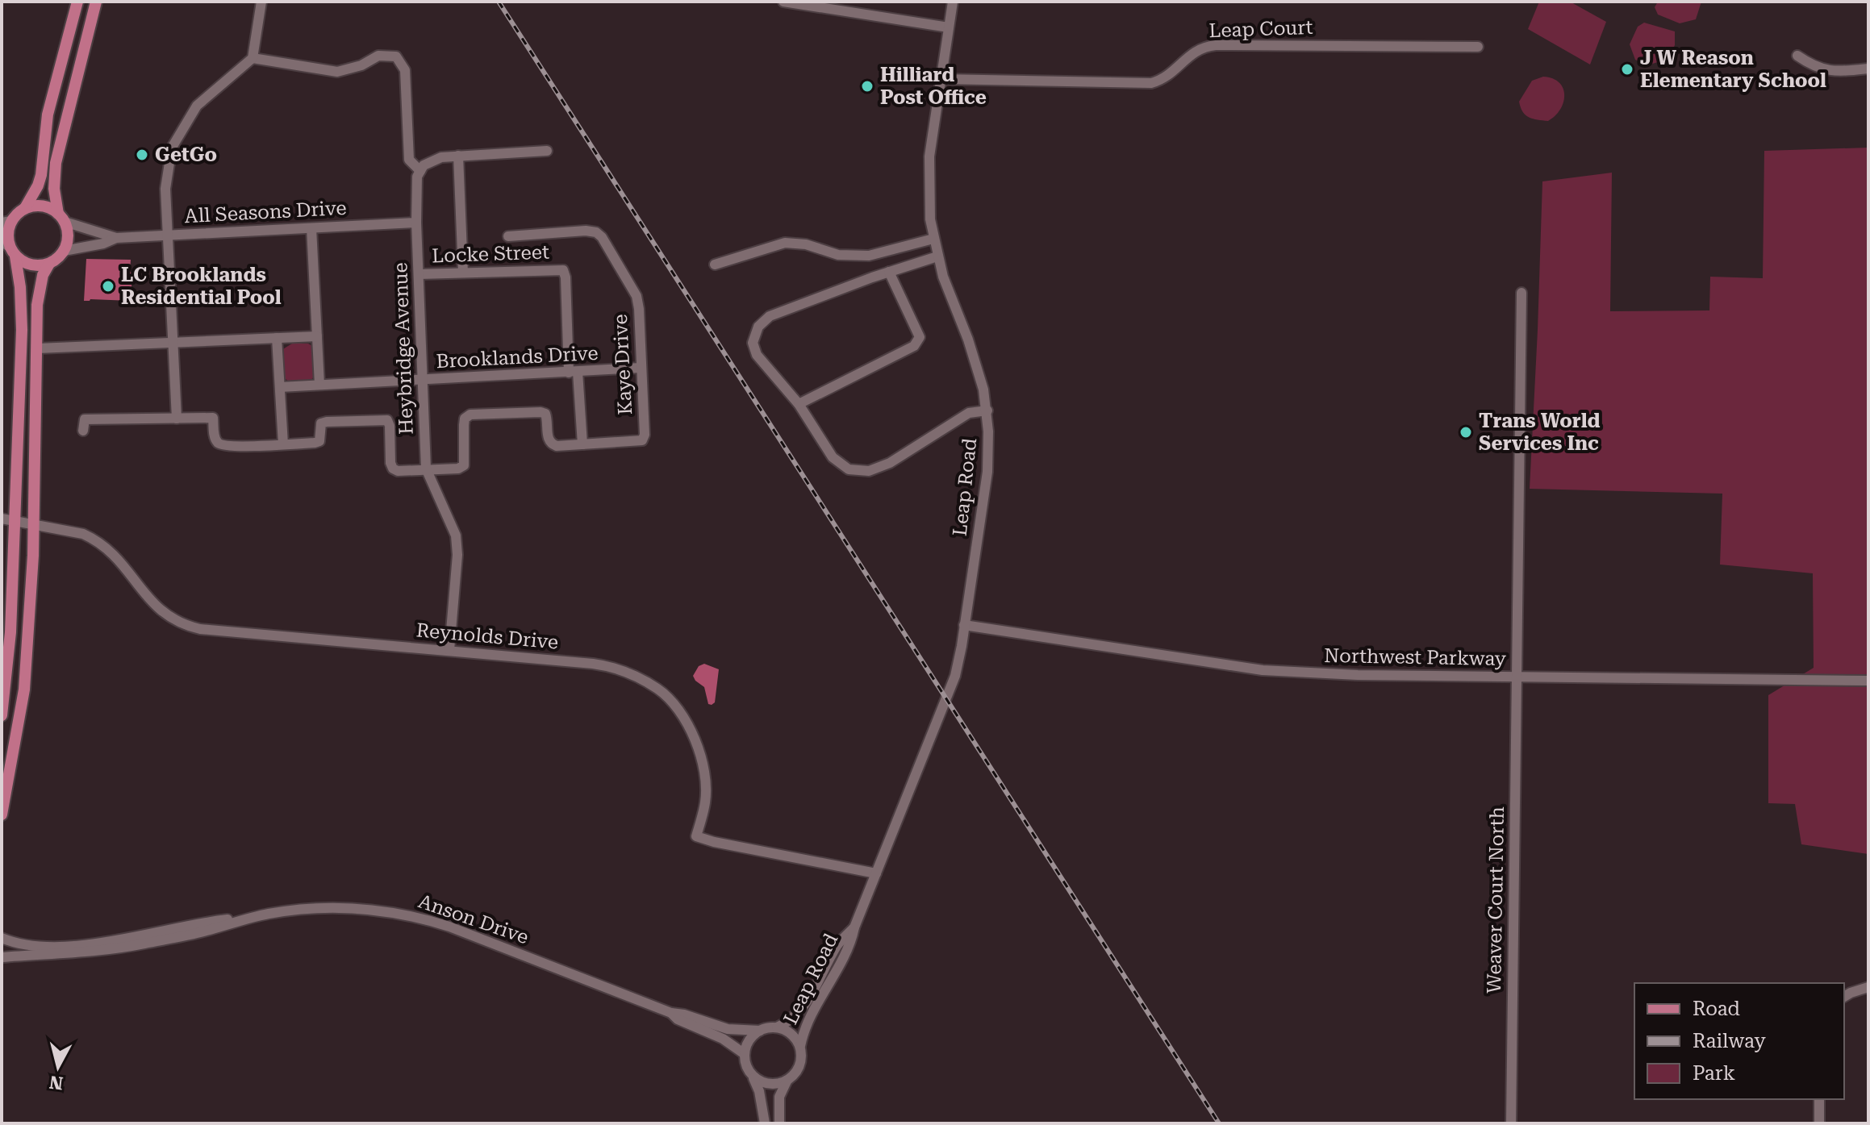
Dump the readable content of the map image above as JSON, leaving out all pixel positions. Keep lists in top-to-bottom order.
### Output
{
  "streets": {
    "street": [
      "Leap Court",
      "All Seasons Drive",
      "Locke Street",
      "Heybridge Avenue",
      "Brooklands Drive",
      "Kaye Drive",
      "Leap Road",
      "Reynolds Drive",
      "Northwest Parkway",
      "Weaver Court North",
      "Anson Drive"
    ]
  },
  "crossings": [
    ["Leap Court", "Leap Road"],
    ["All Seasons Drive", "Heybridge Avenue"],
    ["Locke Street", "Heybridge Avenue"],
    ["Locke Street", "Brooklands Drive"],
    ["Heybridge Avenue", "Brooklands Drive"],
    ["Heybridge Avenue", "Reynolds Drive"],
    ["Brooklands Drive", "Kaye Drive"],
    ["Leap Road", "Reynolds Drive"],
    ["Leap Road", "Northwest Parkway"],
    ["Leap Road", "Anson Drive"],
    ["Northwest Parkway", "Weaver Court North"]
  ],
  "places": [
    "J W Reason Elementary School",
    "Hilliard Post Office",
    "GetGo",
    "LC Brooklands Residential Pool",
    "Trans World Services Inc"
  ],
  "legend": ["Road", "Railway", "Park"],
  "north": "bottom"
}
